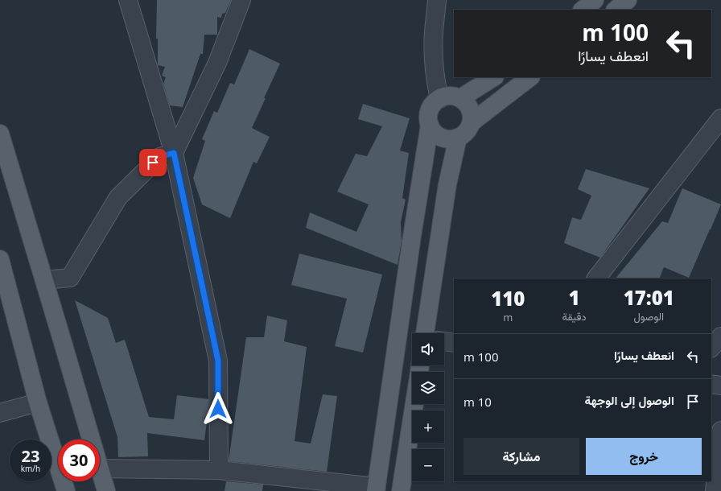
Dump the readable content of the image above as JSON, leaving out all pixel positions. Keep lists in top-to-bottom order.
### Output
{
  "page": {
    "turn": ["100 m", "انعطف يسارًا"],
    "eta": [
      "17:01",
      "الوصول",
      "1",
      "دقيقة",
      "110",
      "m"
    ],
    "map_buttons": ["+", "−"],
    "list": [
      {
        "name": "انعطف يسارًا",
        "value": "100 m"
      },
      {
        "name": "الوصول إلى الوجهة",
        "value": "10 m"
      }
    ],
    "buttons": ["خروج", "مشاركة"],
    "speed": "23 km/h",
    "limit": "30"
  }
}
